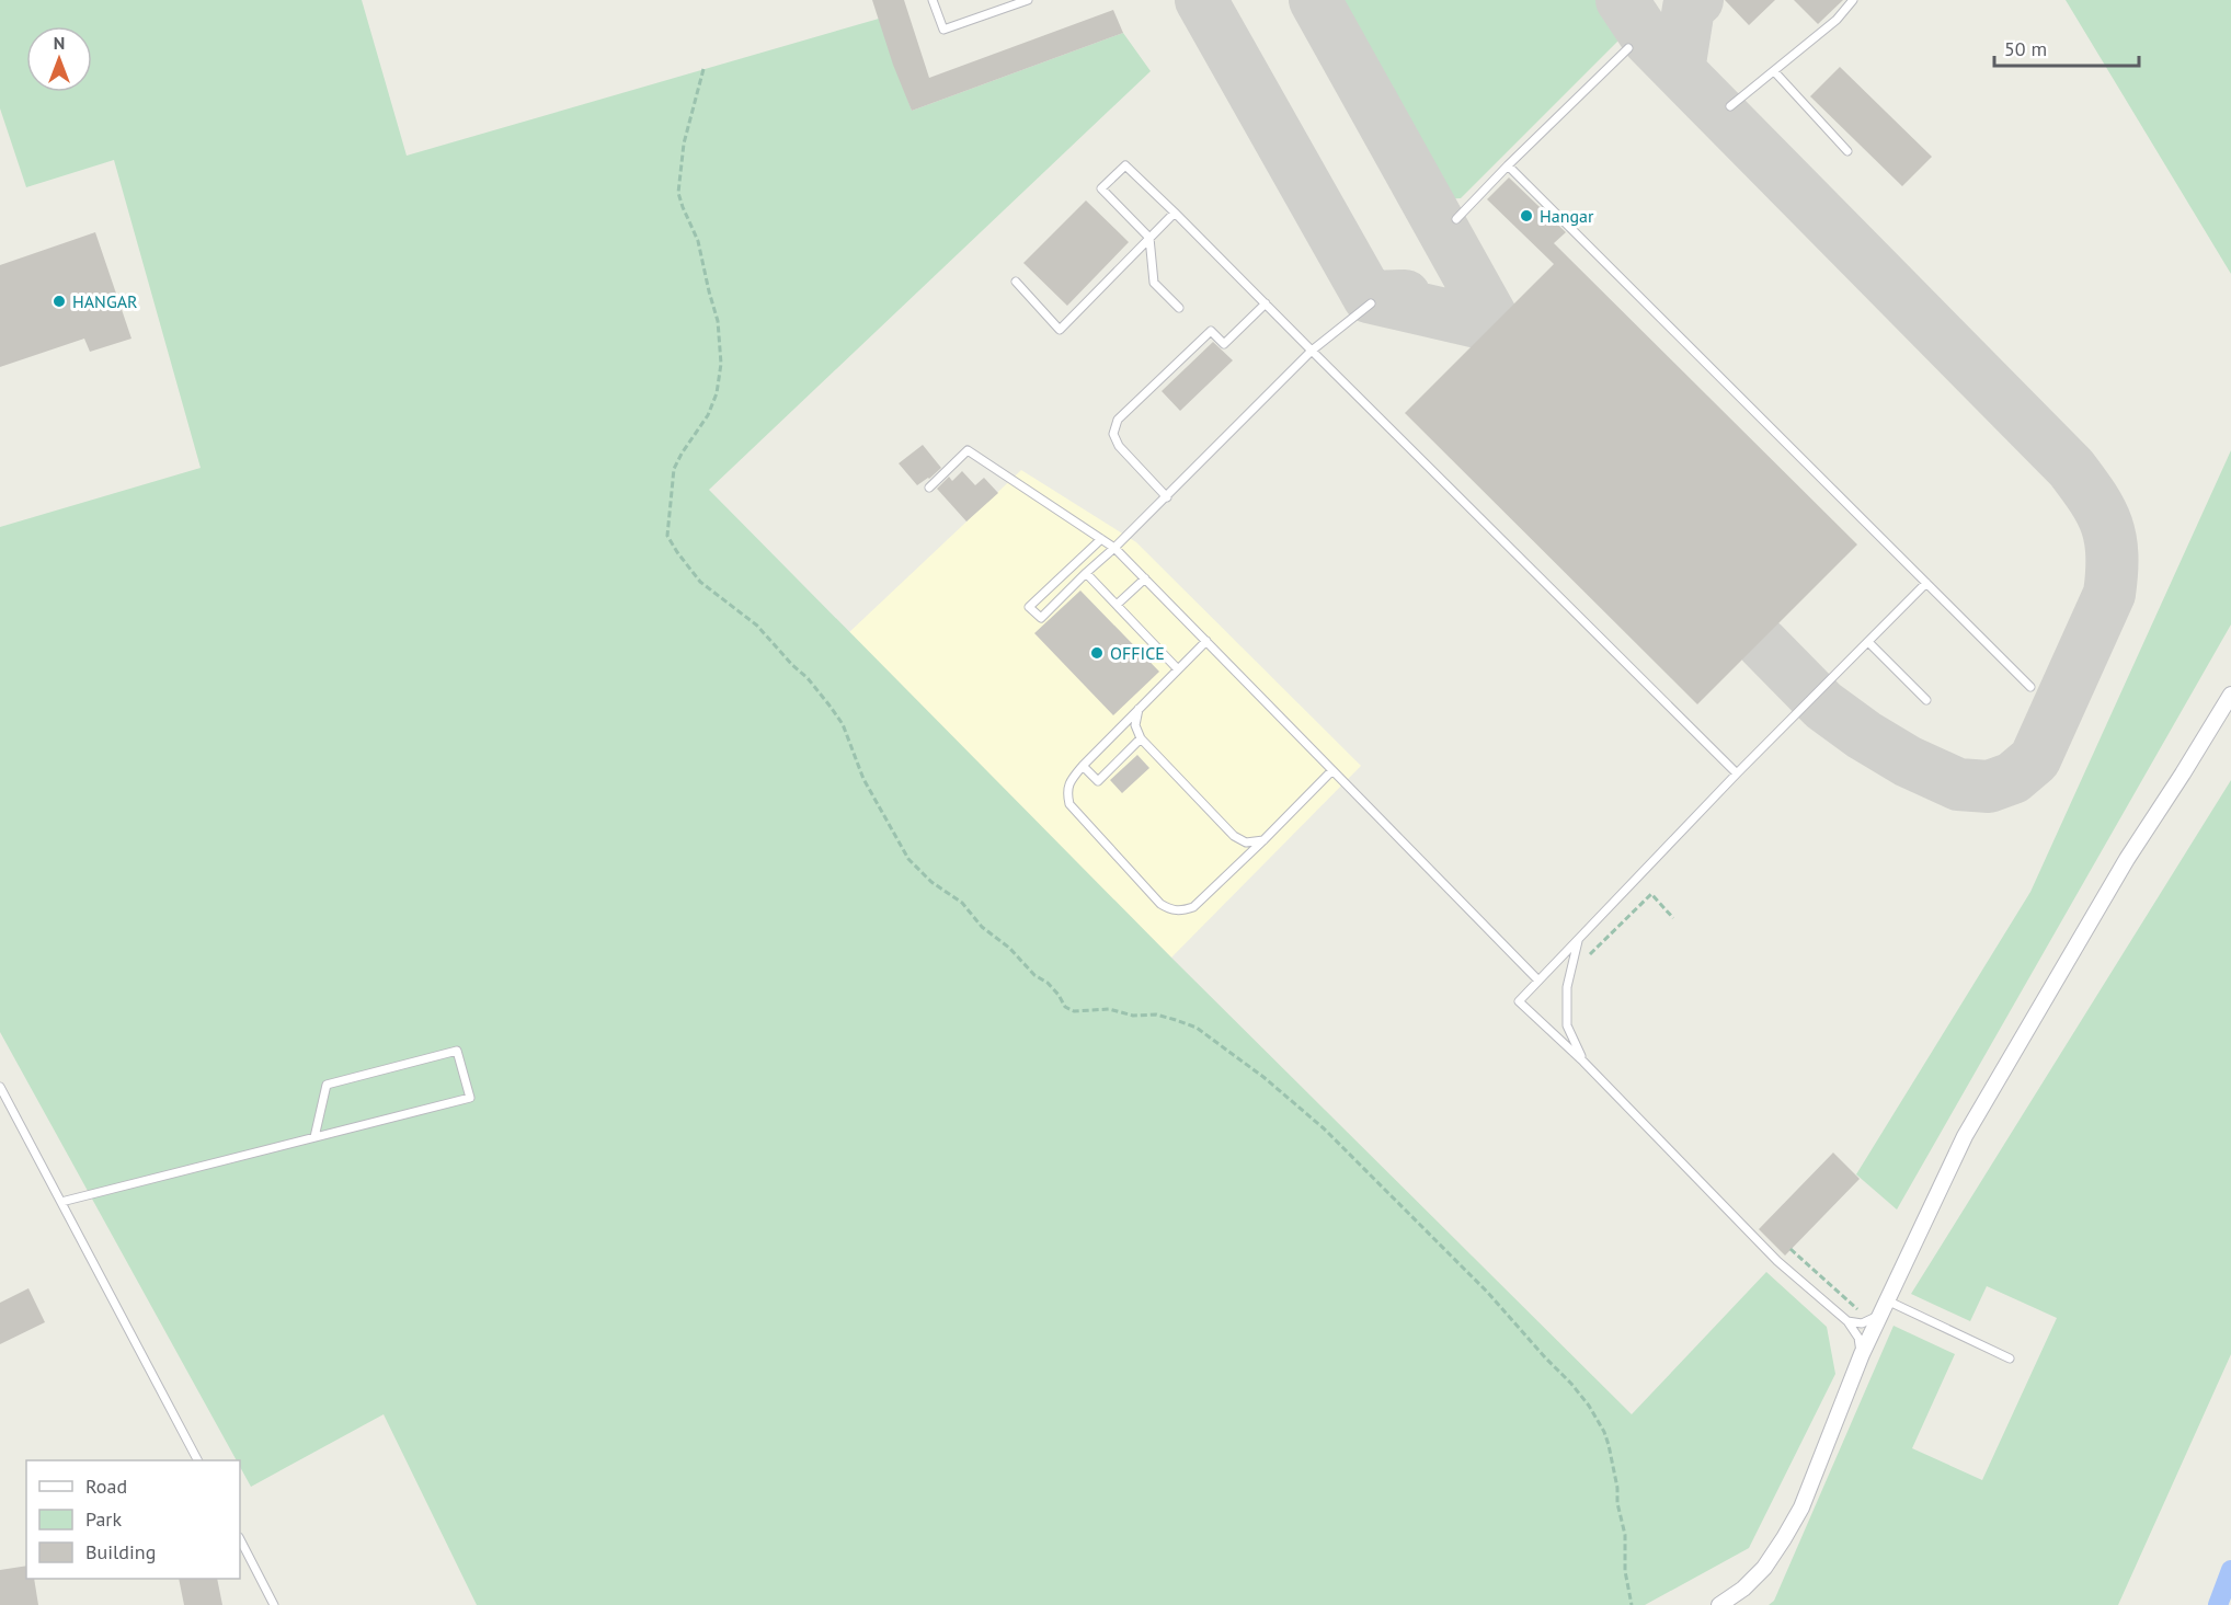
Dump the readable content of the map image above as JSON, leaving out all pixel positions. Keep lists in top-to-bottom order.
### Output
{
  "places": ["Hangar", "HANGAR", "OFFICE"],
  "legend": ["Road", "Park", "Building"],
  "scale_bar": "50 m",
  "north": "top"
}
